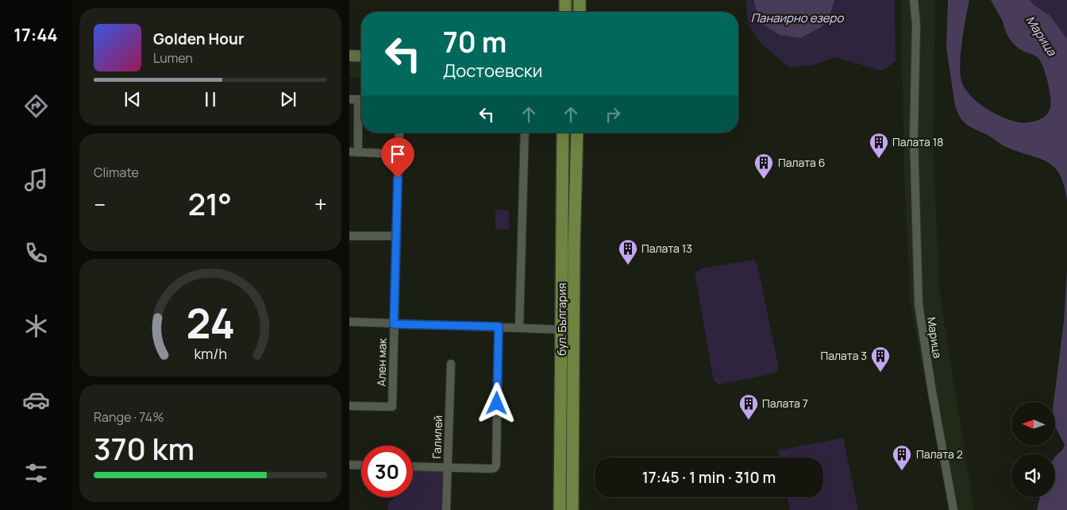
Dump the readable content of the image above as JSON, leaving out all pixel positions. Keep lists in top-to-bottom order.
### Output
{
  "streets": {
    "main road": ["бул. България"],
    "street": ["Марица", "Ален мак", "Галилей"]
  },
  "water": ["Панаирно езеро", "Марица"],
  "places": {
    "building": [
      "Палата 18",
      "Палата 6",
      "Палата 13",
      "Палата 3",
      "Палата 7",
      "Палата 2"
    ]
  },
  "north": "left",
  "page": {
    "tabs": "17:44",
    "turn": ["70 m", "Достоевски"],
    "song": ["Golden Hour", "Lumen"],
    "tile": [
      "Climate",
      ["Range · 74%", "370 km"]
    ],
    "heat": ["−", "21°", "+"],
    "limit": "30",
    "trip": "17:45 · 1 min · 310 m",
    "gauge": ["24", "km/h"]
  }
}
